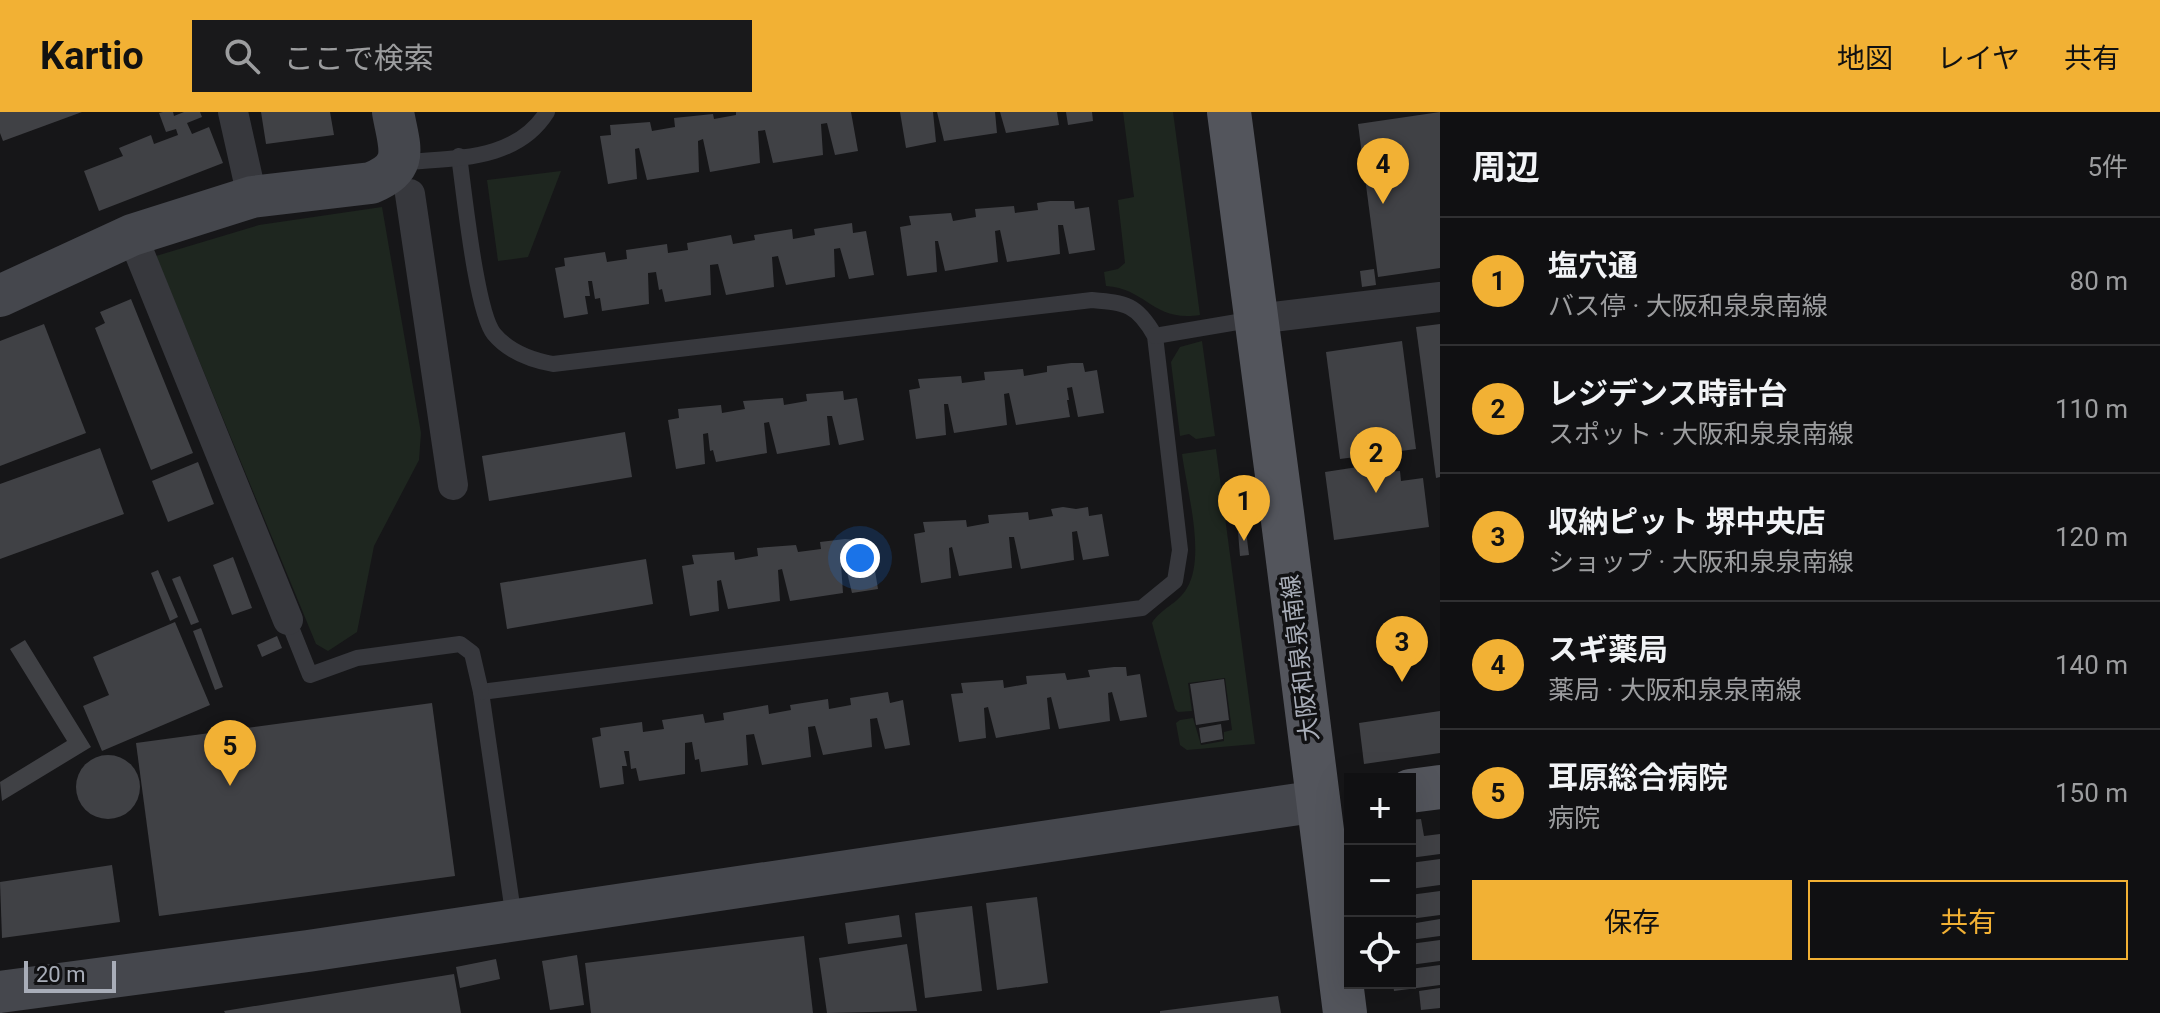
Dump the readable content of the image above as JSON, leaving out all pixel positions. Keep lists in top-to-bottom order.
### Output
{
  "streets": {
    "main road": ["大阪和泉泉南線"]
  },
  "scale_bar": "20 m",
  "page": {
    "header": "Kartio",
    "search": "ここで検索",
    "nav": ["地図", "レイヤ", "共有"],
    "heading": ["周辺", "5件"],
    "pins": [
      "4",
      "2",
      "1",
      "3",
      "5"
    ],
    "list": [
      {
        "mark": "1",
        "name": "塩穴通",
        "note": "バス停 · 大阪和泉泉南線",
        "value": "80 m"
      },
      {
        "mark": "2",
        "name": "レジデンス時計台",
        "note": "スポット · 大阪和泉泉南線",
        "value": "110 m"
      },
      {
        "mark": "3",
        "name": "収納ピット 堺中央店",
        "note": "ショップ · 大阪和泉泉南線",
        "value": "120 m"
      },
      {
        "mark": "4",
        "name": "スギ薬局",
        "note": "薬局 · 大阪和泉泉南線",
        "value": "140 m"
      },
      {
        "mark": "5",
        "name": "耳原総合病院",
        "note": "病院",
        "value": "150 m"
      }
    ],
    "map_buttons": ["+", "−"],
    "buttons": ["保存", "共有"],
    "scale": "20 m"
  }
}
